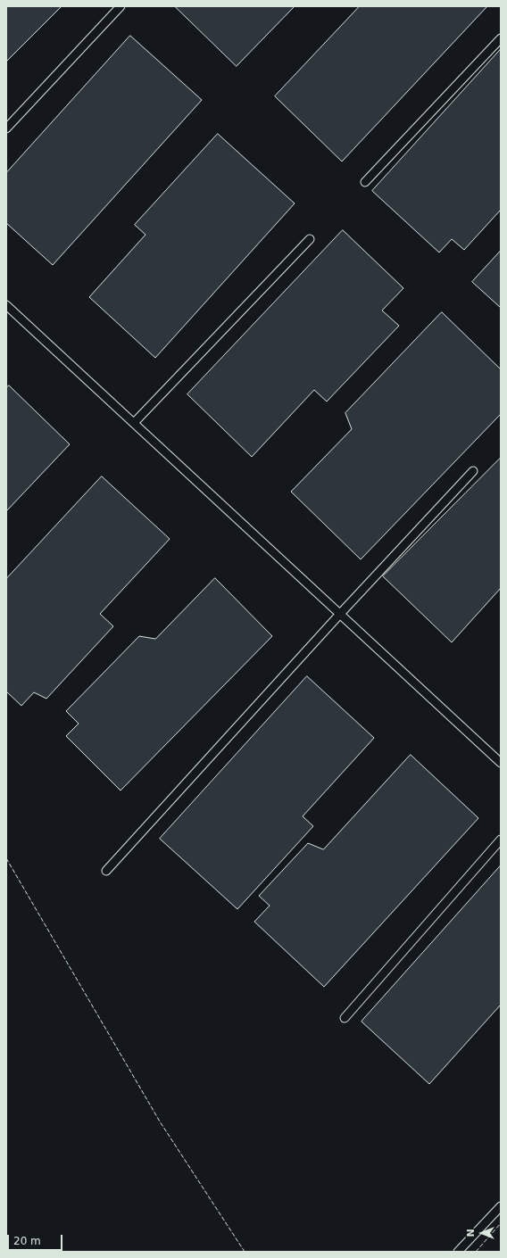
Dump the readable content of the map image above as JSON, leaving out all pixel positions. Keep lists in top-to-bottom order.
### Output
{
  "scale_bar": "20 m",
  "north": "left"
}
